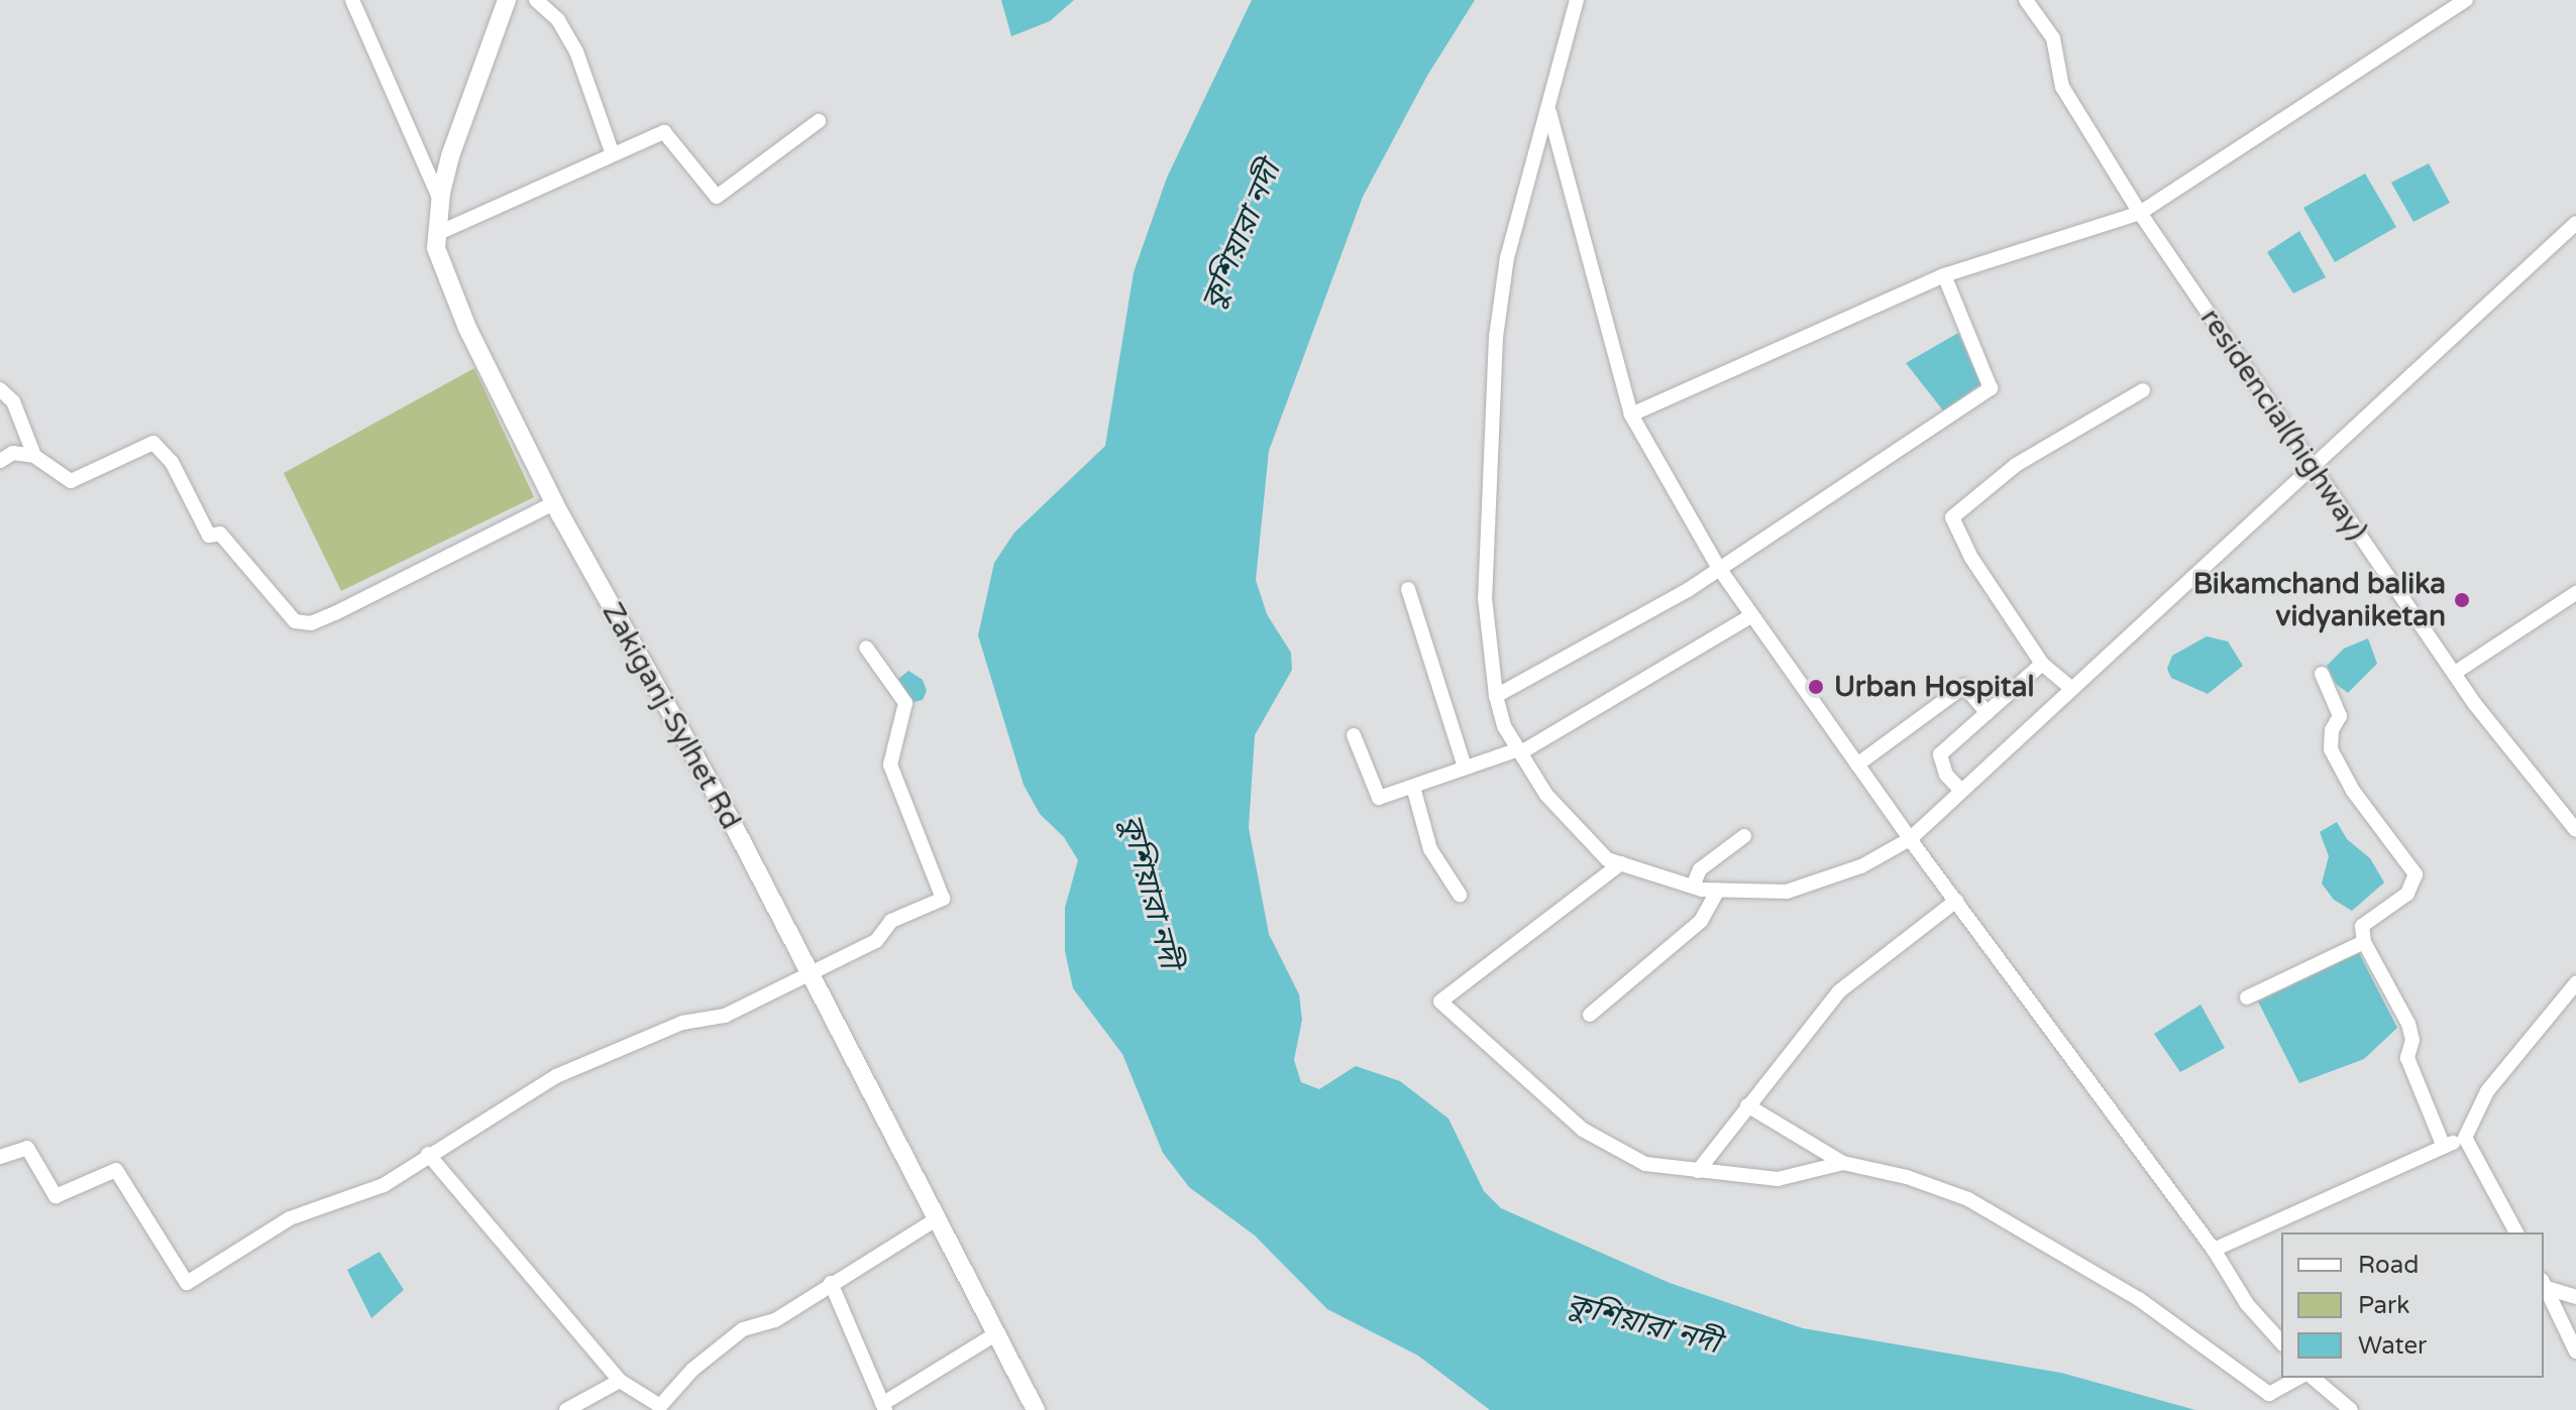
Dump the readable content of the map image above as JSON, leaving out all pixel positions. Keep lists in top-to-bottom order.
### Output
{
  "streets": {
    "main road": ["Zakiganj-Sylhet Rd"],
    "street": ["residencial(highway)"]
  },
  "water": ["কুশিয়ারা নদী"],
  "places": ["Bikamchand balika vidyaniketan", "Urban Hospital"],
  "legend": ["Road", "Park", "Water"]
}
